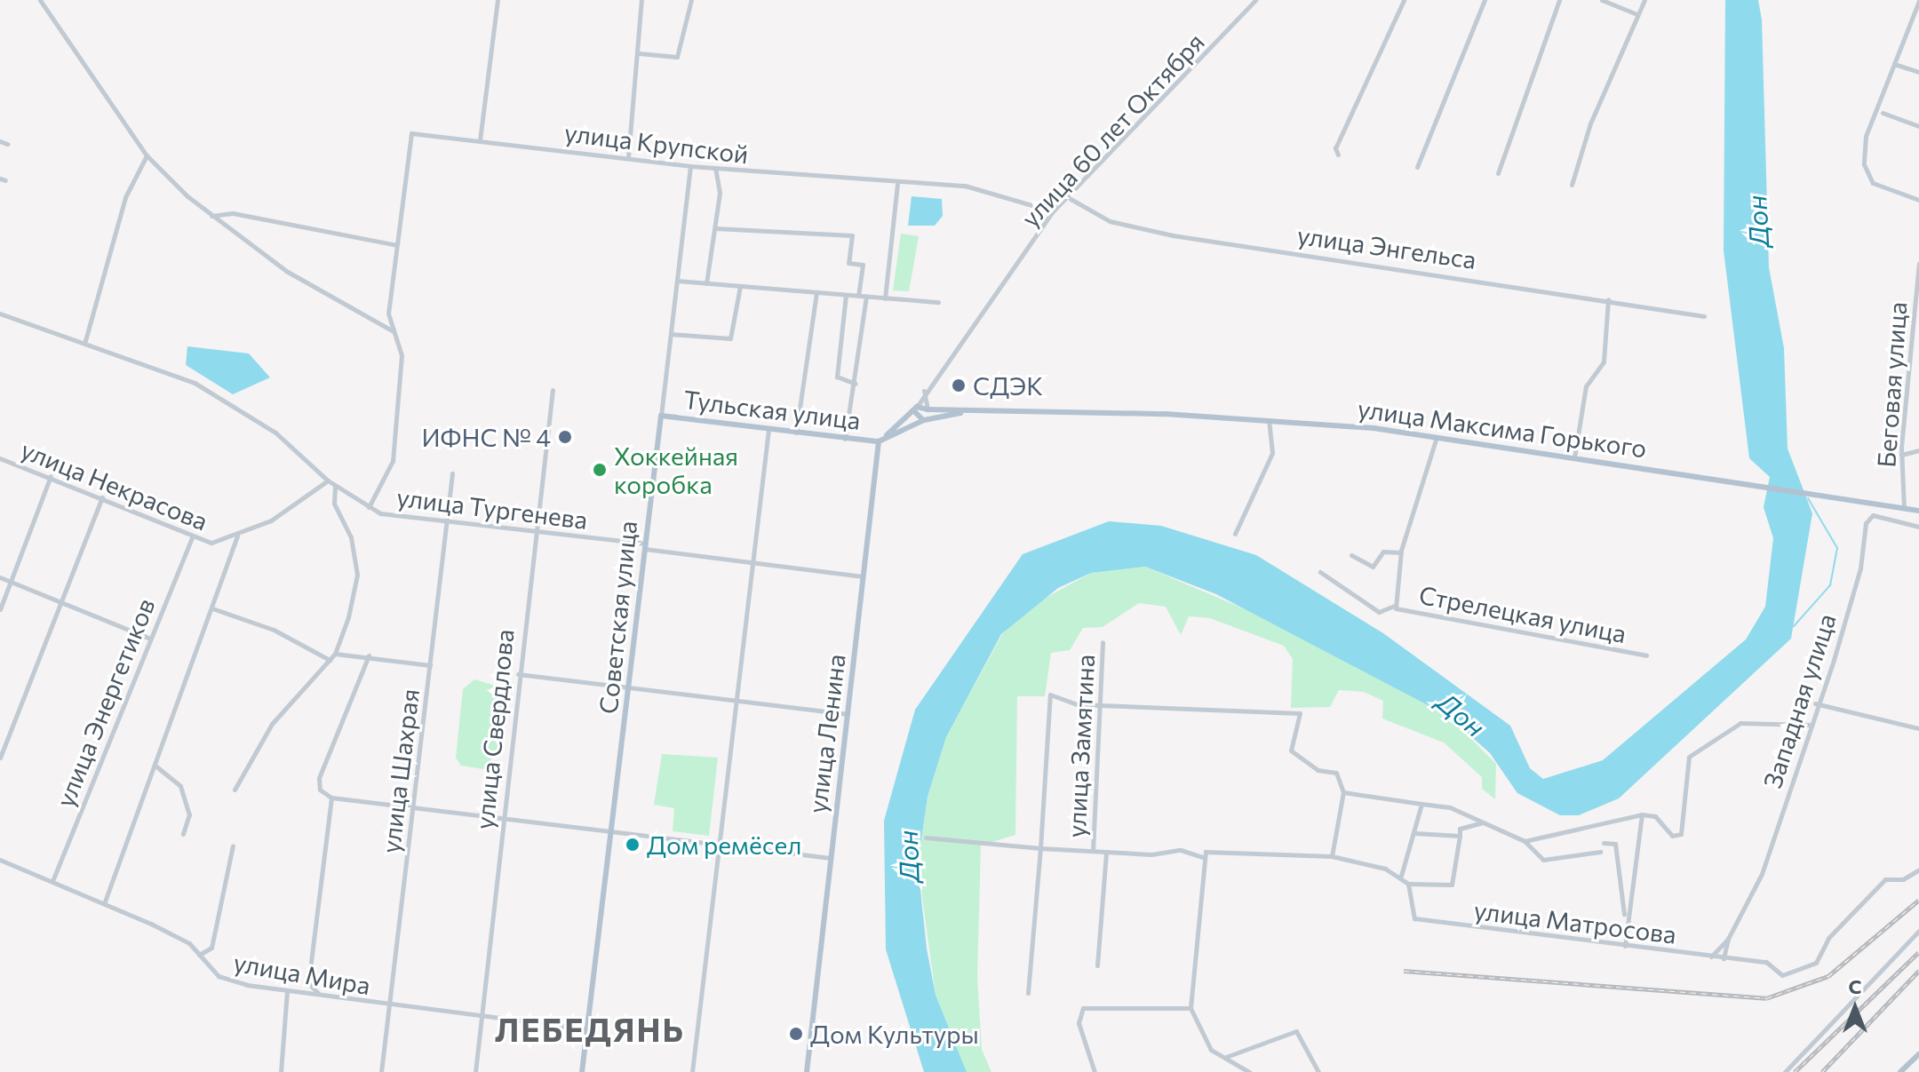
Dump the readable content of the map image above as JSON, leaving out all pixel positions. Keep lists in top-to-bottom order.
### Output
{
  "streets": {
    "main road": [
      "Тульская улица",
      "улица Максима Горького",
      "Советская улица",
      "улица Ленина"
    ],
    "street": [
      "улица 60 лет Октября",
      "улица Крупской",
      "улица Энгельса",
      "Беговая улица",
      "улица Некрасова",
      "улица Тургенева",
      "Стрелецкая улица",
      "Западная улица",
      "улица Энергетиков",
      "улица Свердлова",
      "улица Замятина",
      "улица Шахрая",
      "улица Матросова",
      "улица Мира"
    ]
  },
  "crossings": [
    ["улица 60 лет Октября", "улица Крупской"],
    ["улица 60 лет Октября", "улица Энгельса"],
    ["улица 60 лет Октября", "Тульская улица"],
    ["улица 60 лет Октября", "улица Максима Горького"],
    ["улица Крупской", "Советская улица"],
    ["Беговая улица", "улица Максима Горького"],
    ["Тульская улица", "улица Максима Горького"],
    ["Тульская улица", "Советская улица"],
    ["Тульская улица", "улица Ленина"],
    ["улица Максима Горького", "Стрелецкая улица"],
    ["улица Некрасова", "улица Тургенева"],
    ["улица Некрасова", "улица Энергетиков"],
    ["улица Тургенева", "Советская улица"],
    ["улица Тургенева", "улица Свердлова"],
    ["улица Тургенева", "улица Ленина"],
    ["улица Тургенева", "улица Шахрая"],
    ["Советская улица", "улица Мира"],
    ["улица Энергетиков", "улица Мира"],
    ["улица Свердлова", "улица Мира"],
    ["улица Шахрая", "улица Мира"]
  ],
  "districts": ["ЛЕБЕДЯНЬ"],
  "water": ["Дон"],
  "places": [
    "СДЭК",
    "ИФНС № 4",
    "Хоккейная коробка",
    "Дом ремёсел",
    "Дом Культуры"
  ],
  "north": "top"
}
